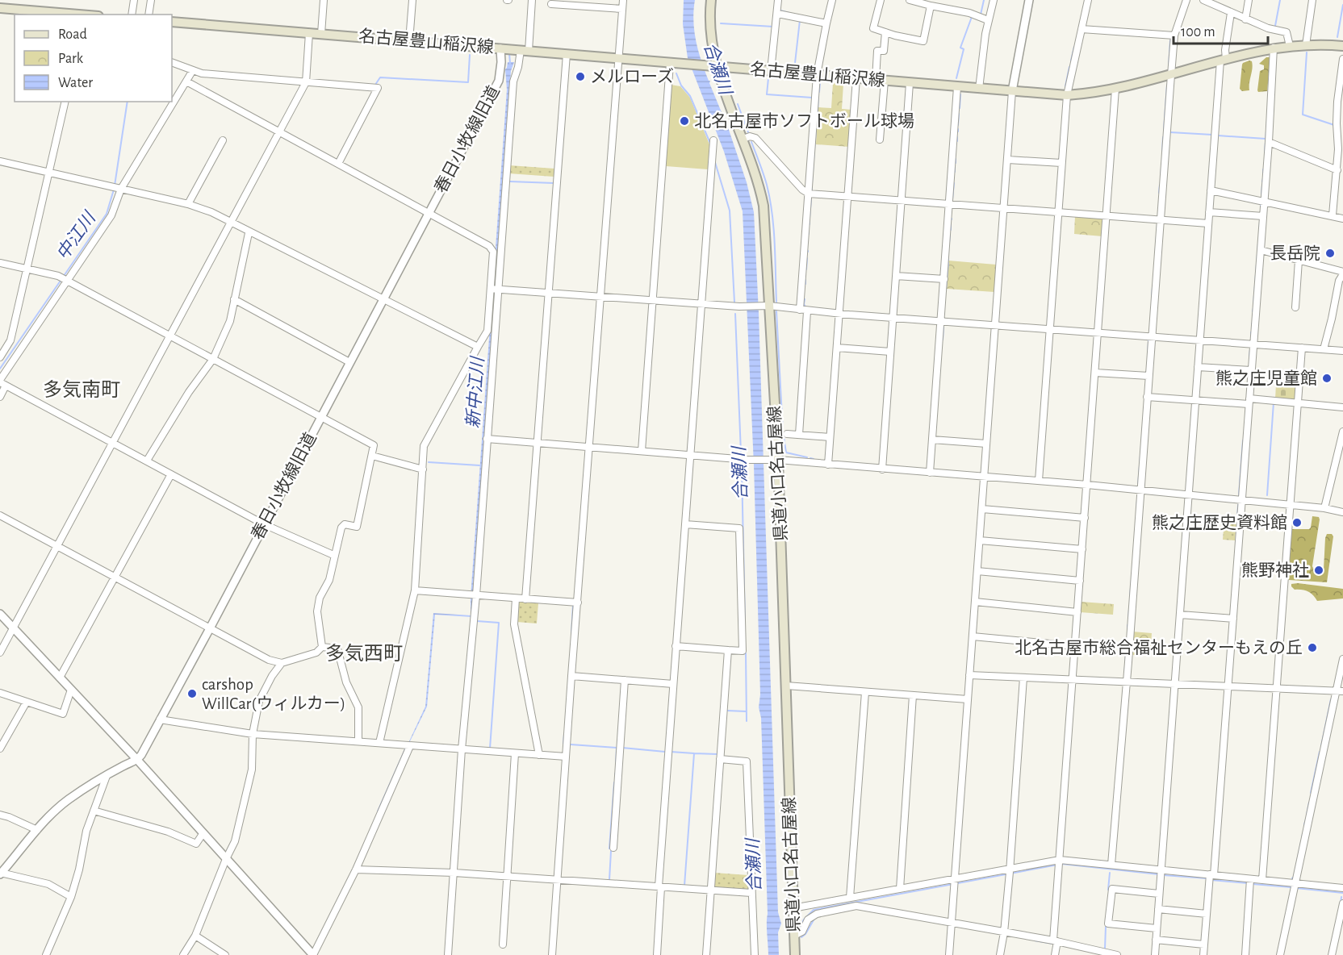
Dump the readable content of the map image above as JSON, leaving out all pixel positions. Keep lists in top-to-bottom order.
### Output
{
  "streets": {
    "main road": ["名古屋豊山稲沢線", "県道小口名古屋線"],
    "street": ["春日小牧線旧道"]
  },
  "crossings": [
    ["名古屋豊山稲沢線", "春日小牧線旧道"],
    ["名古屋豊山稲沢線", "県道小口名古屋線"]
  ],
  "districts": ["多気南町", "多気西町"],
  "water": ["合瀬川", "中江川", "新中江川"],
  "places": [
    "メルローズ",
    "北名古屋市ソフトボール球場",
    "長岳院",
    "熊之庄児童館",
    "熊之庄歴史資料館",
    "熊野神社",
    "北名古屋市総合福祉センターもえの丘",
    "carshop WillCar(ウィルカー)"
  ],
  "legend": ["Road", "Park", "Water"],
  "scale_bar": "100 m"
}
